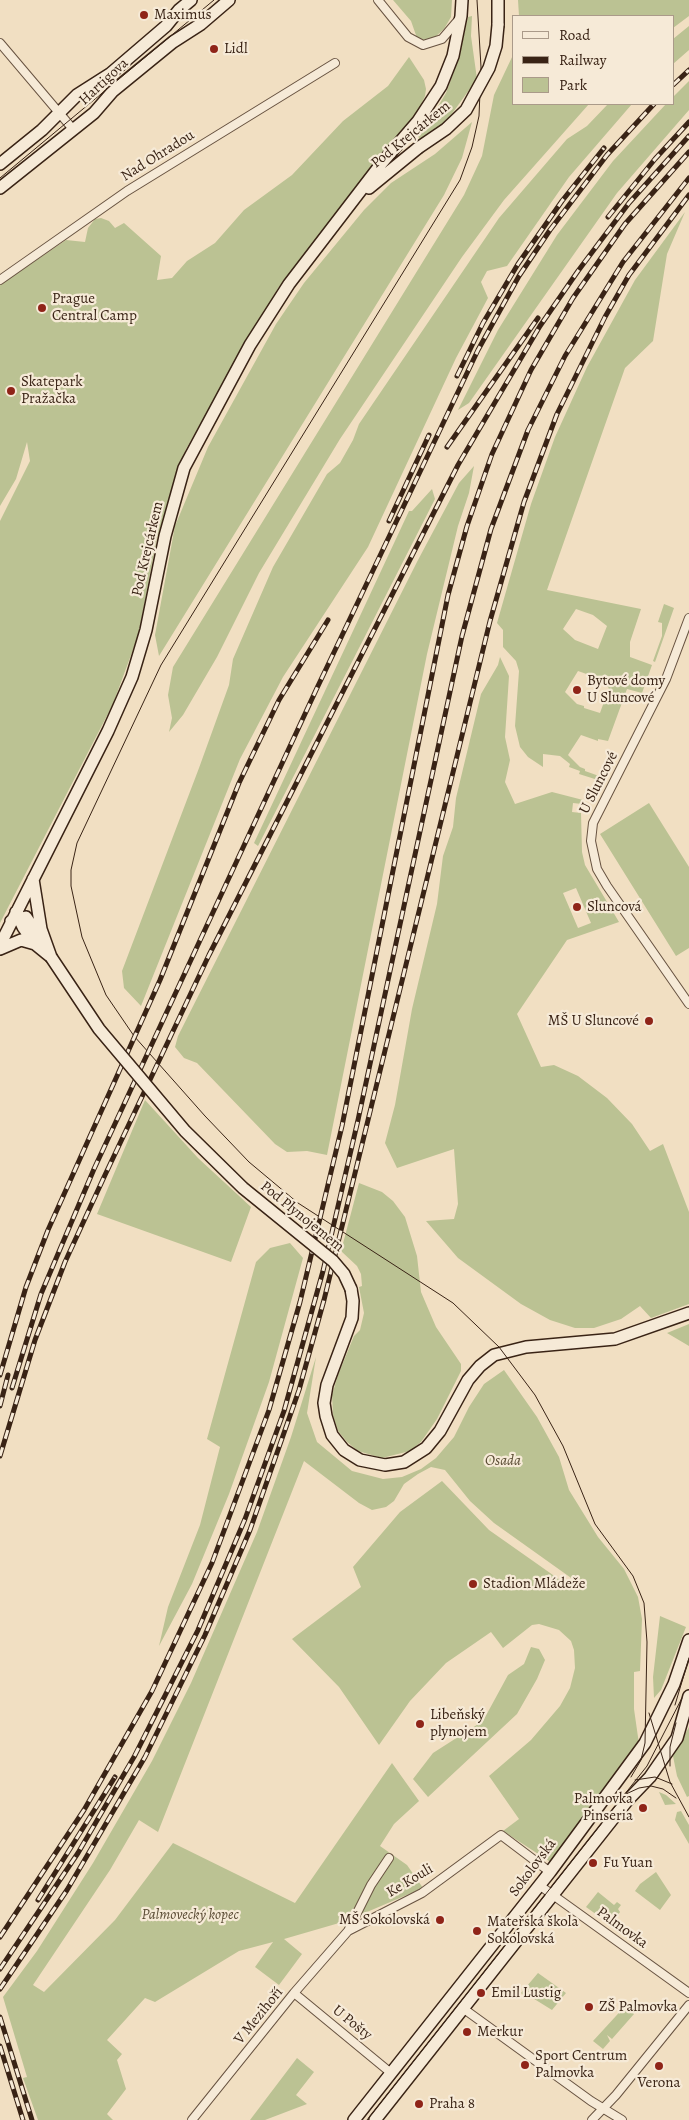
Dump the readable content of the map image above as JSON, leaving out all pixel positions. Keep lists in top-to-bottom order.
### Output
{
  "streets": {
    "main road": [
      "Hartigova",
      "Pod Krejcárkem",
      "Pod Plynojemem",
      "Sokolovská"
    ],
    "street": [
      "Nad Ohradou",
      "U Sluncové",
      "Ke Kouli",
      "Palmovka",
      "V Mezihoří",
      "U Pošty"
    ]
  },
  "crossings": [
    ["Sokolovská", "Ke Kouli"],
    ["Sokolovská", "Palmovka"],
    ["Sokolovská", "U Pošty"],
    ["Ke Kouli", "V Mezihoří"],
    ["V Mezihoří", "U Pošty"]
  ],
  "parks": ["Osada", "Palmovecký kopec"],
  "places": [
    "Maximus",
    "Lidl",
    "Prague Central Camp",
    "Skatepark Pražačka",
    "Bytové domy U Sluncové",
    "Sluncová",
    "MŠ U Sluncové",
    "Stadion Mládeže",
    "Libeňský plynojem",
    "Palmovka Pinseria",
    "Fu Yuan",
    "MŠ Sokolovská",
    "Mateřská škola Sokolovská",
    "Emil Lustig",
    "ZŠ Palmovka",
    "Merkur",
    "Sport Centrum Palmovka",
    "Verona",
    "Praha 8"
  ],
  "legend": ["Road", "Railway", "Park"]
}
